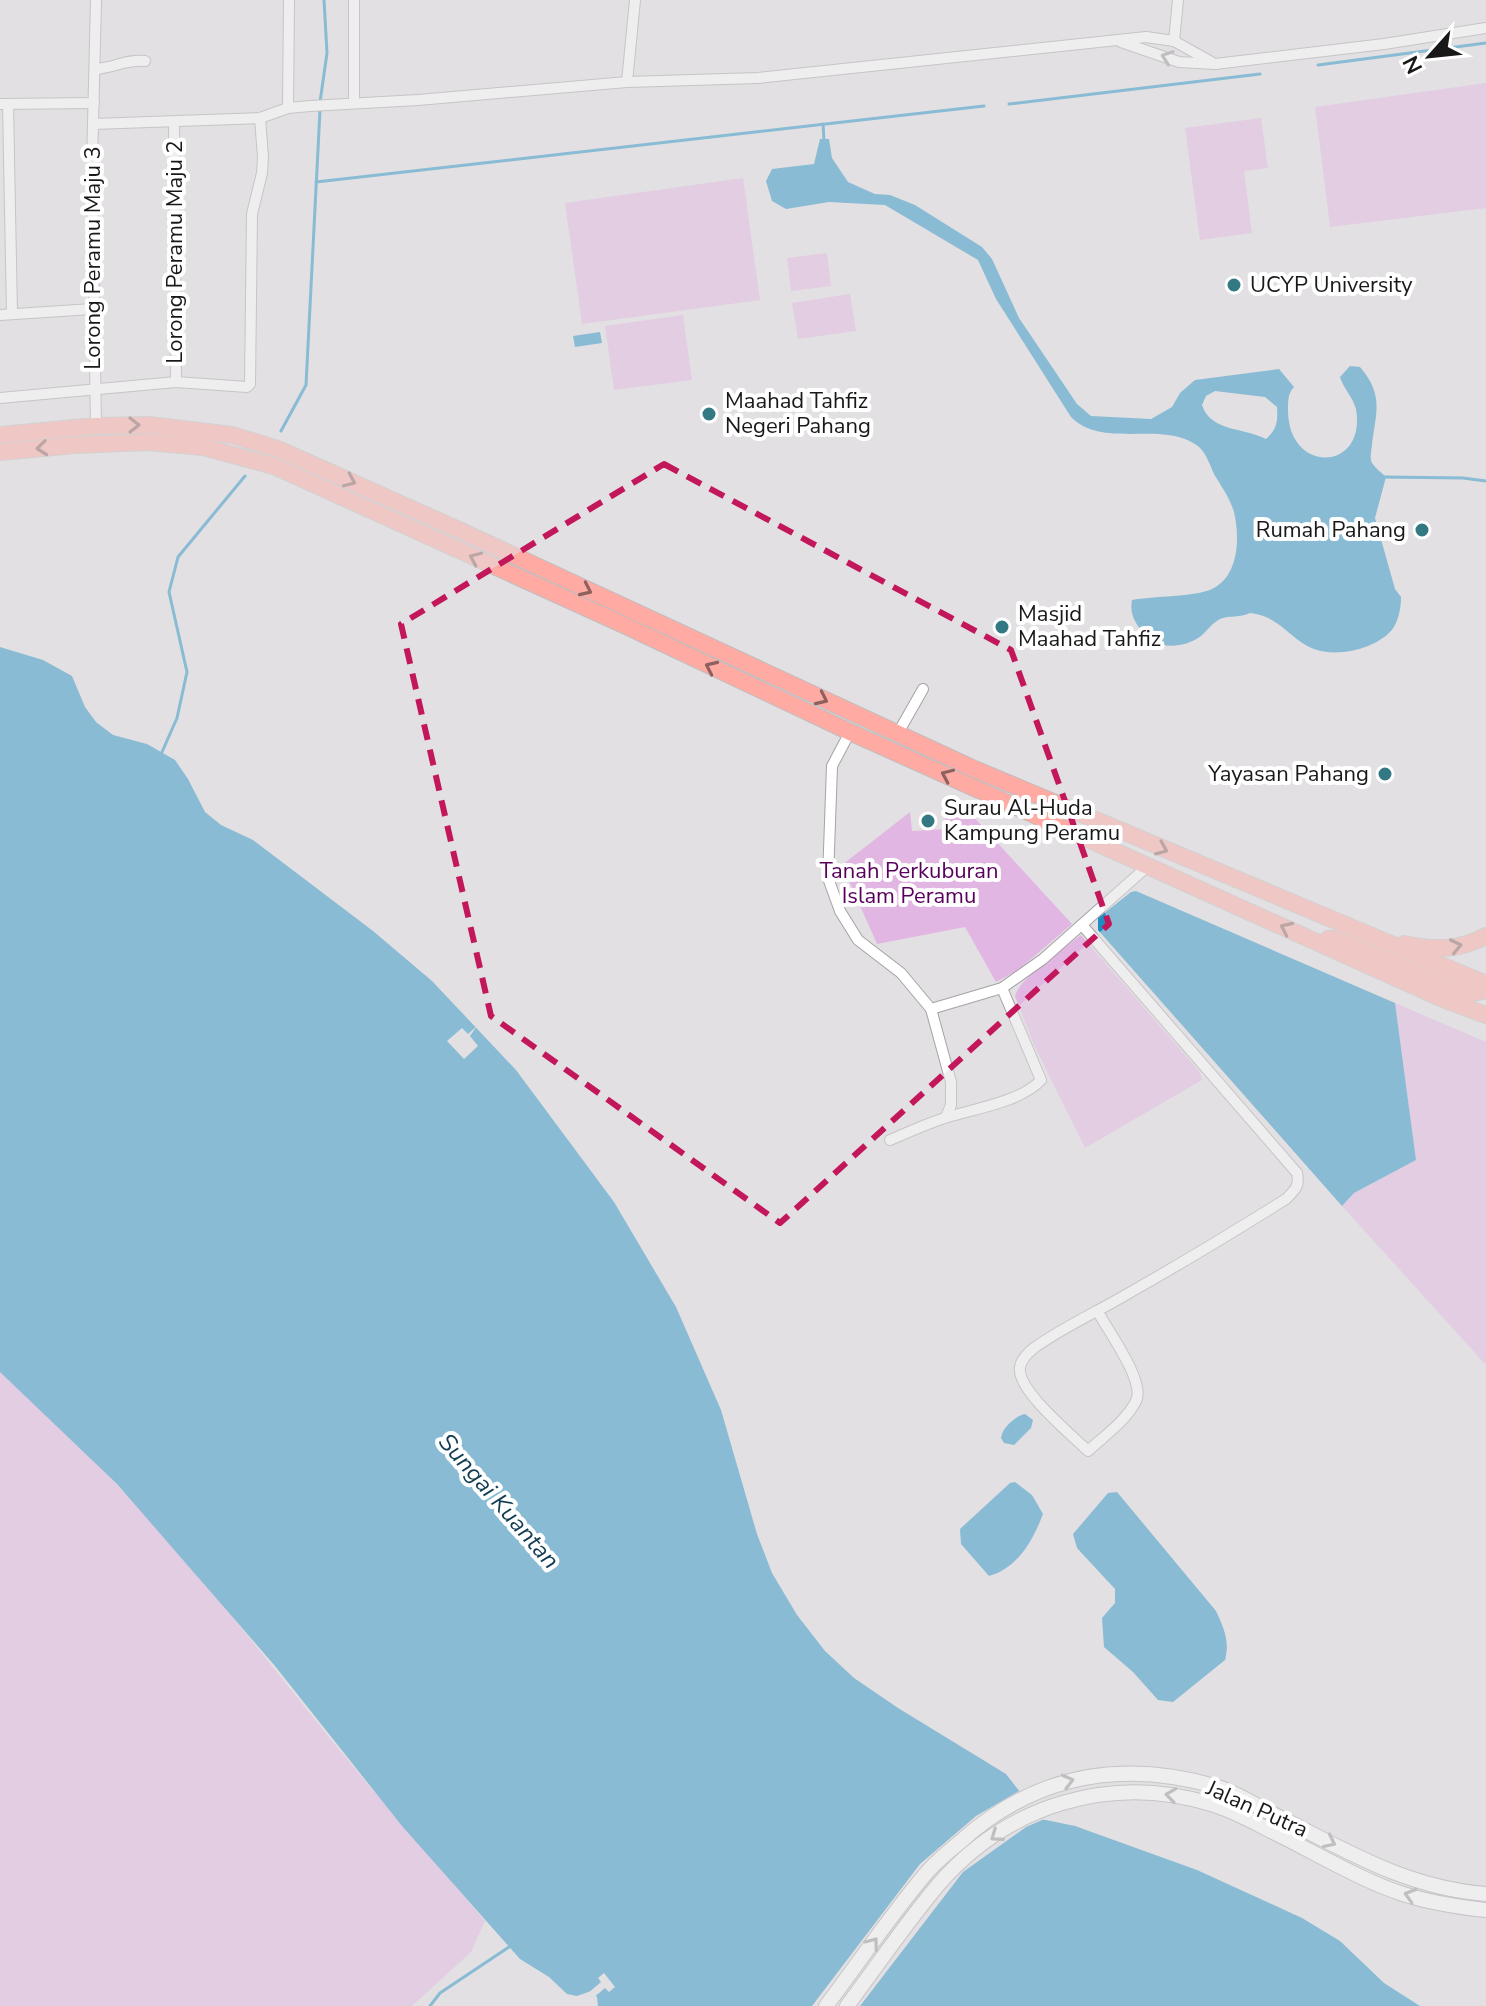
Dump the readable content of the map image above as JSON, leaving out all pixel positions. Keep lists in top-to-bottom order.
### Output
{
  "streets": {
    "main road": ["Jalan Putra"],
    "street": ["Lorong Peramu Maju 2", "Lorong Peramu Maju 3"]
  },
  "water": ["Sungai Kuantan"],
  "parks": ["Tanah Perkuburan Islam Peramu"],
  "places": [
    "UCYP University",
    "Maahad Tahfiz Negeri Pahang",
    "Rumah Pahang",
    "Masjid Maahad Tahfiz",
    "Yayasan Pahang",
    "Surau Al-Huda Kampung Peramu"
  ],
  "north": "bottom left"
}
